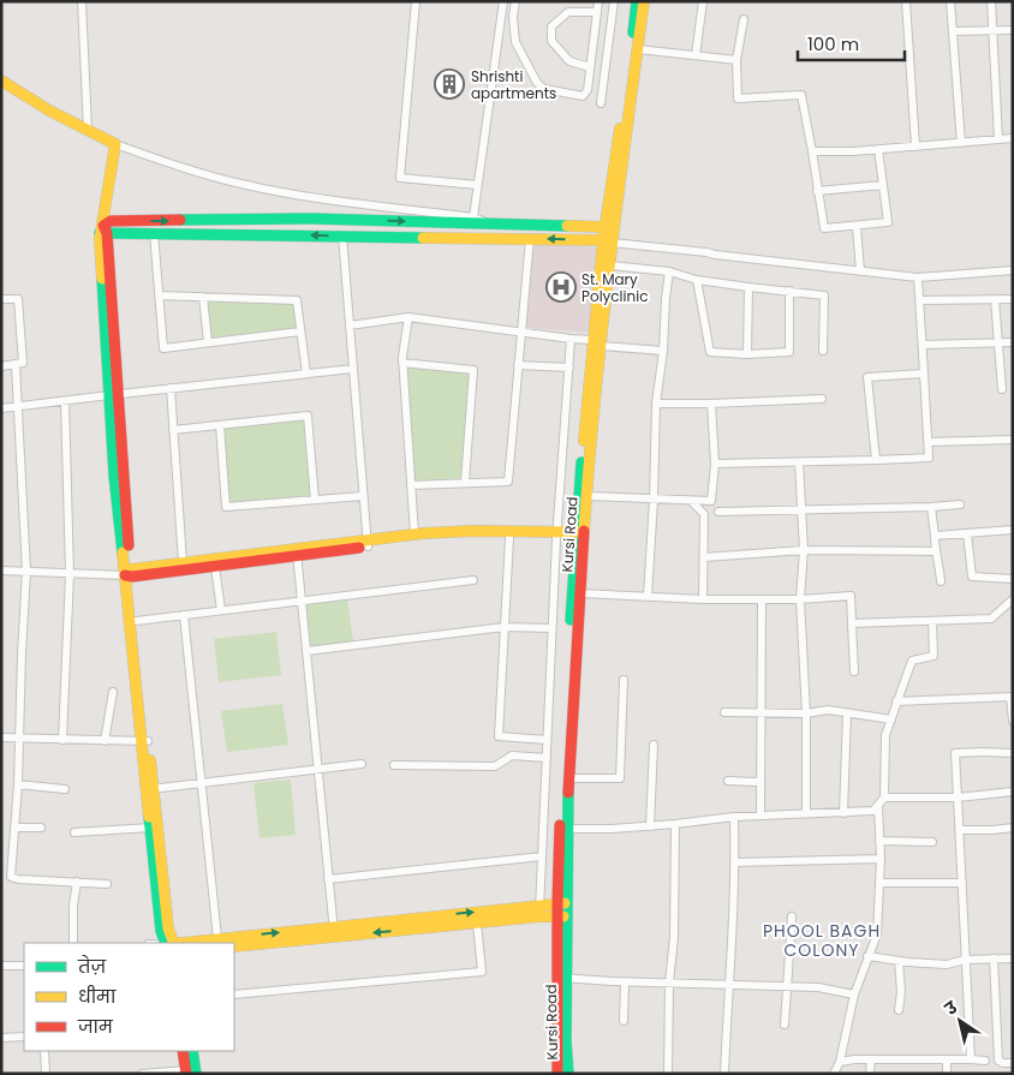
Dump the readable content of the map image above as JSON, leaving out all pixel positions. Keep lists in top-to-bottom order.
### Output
{
  "streets": {
    "street": ["Kursi Road"]
  },
  "districts": ["PHOOL BAGH COLONY"],
  "places": {
    "building": ["Shrishti apartments"],
    "hospital": ["St. Mary Polyclinic"]
  },
  "legend": ["तेज़", "धीमा", "जाम"],
  "scale_bar": "100 m",
  "north": "top left"
}
